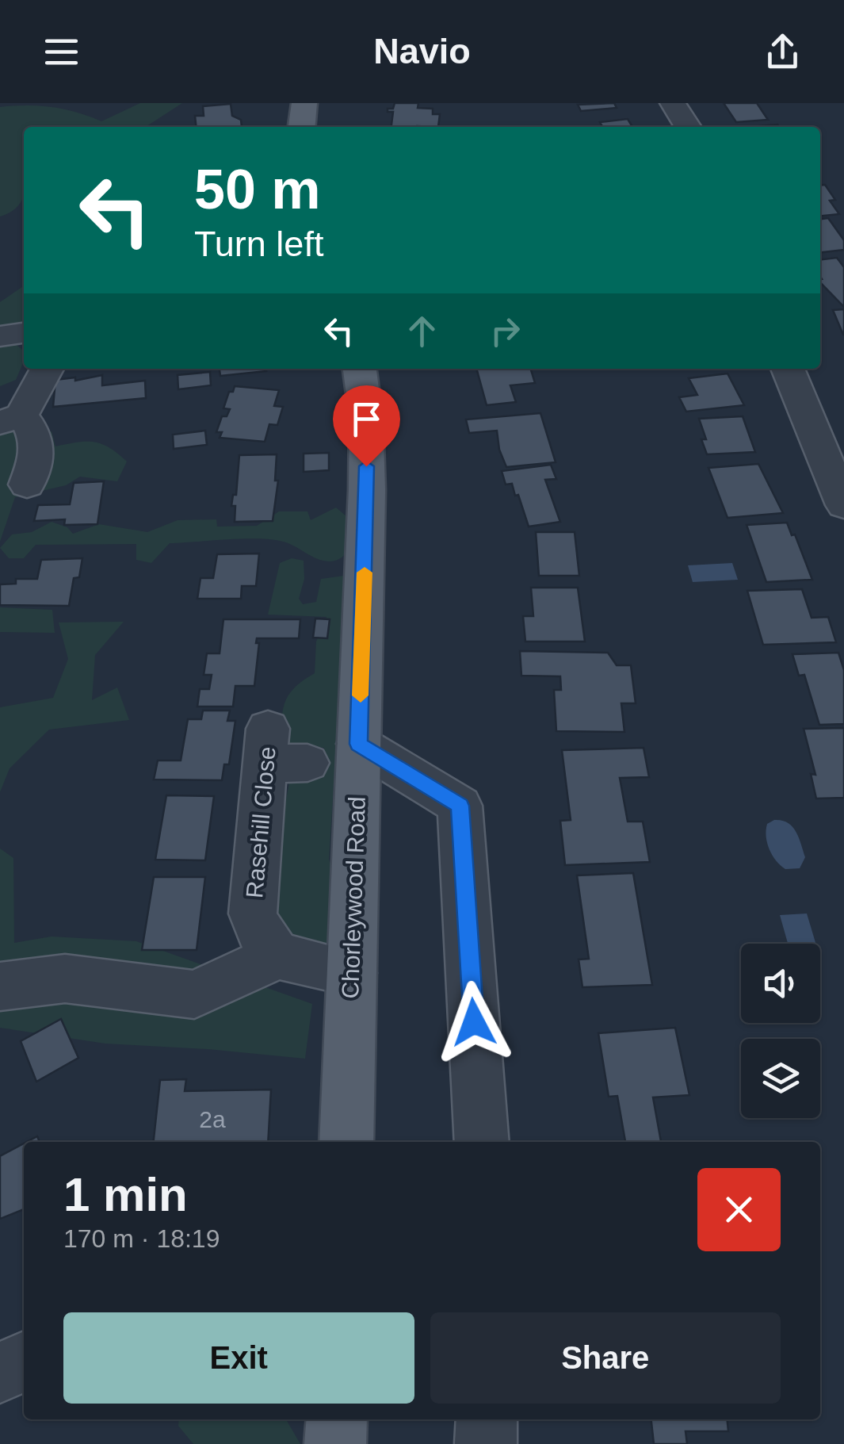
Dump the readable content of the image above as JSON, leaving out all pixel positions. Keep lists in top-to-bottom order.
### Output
{
  "streets": {
    "main road": ["Chorleywood Road"],
    "street": ["Rasehill Close"]
  },
  "house_numbers": ["2a"],
  "page": {
    "header": "Navio",
    "turn": ["50 m", "Turn left"],
    "heading": ["1 min", "170 m · 18:19"],
    "buttons": ["Exit", "Share"]
  }
}
